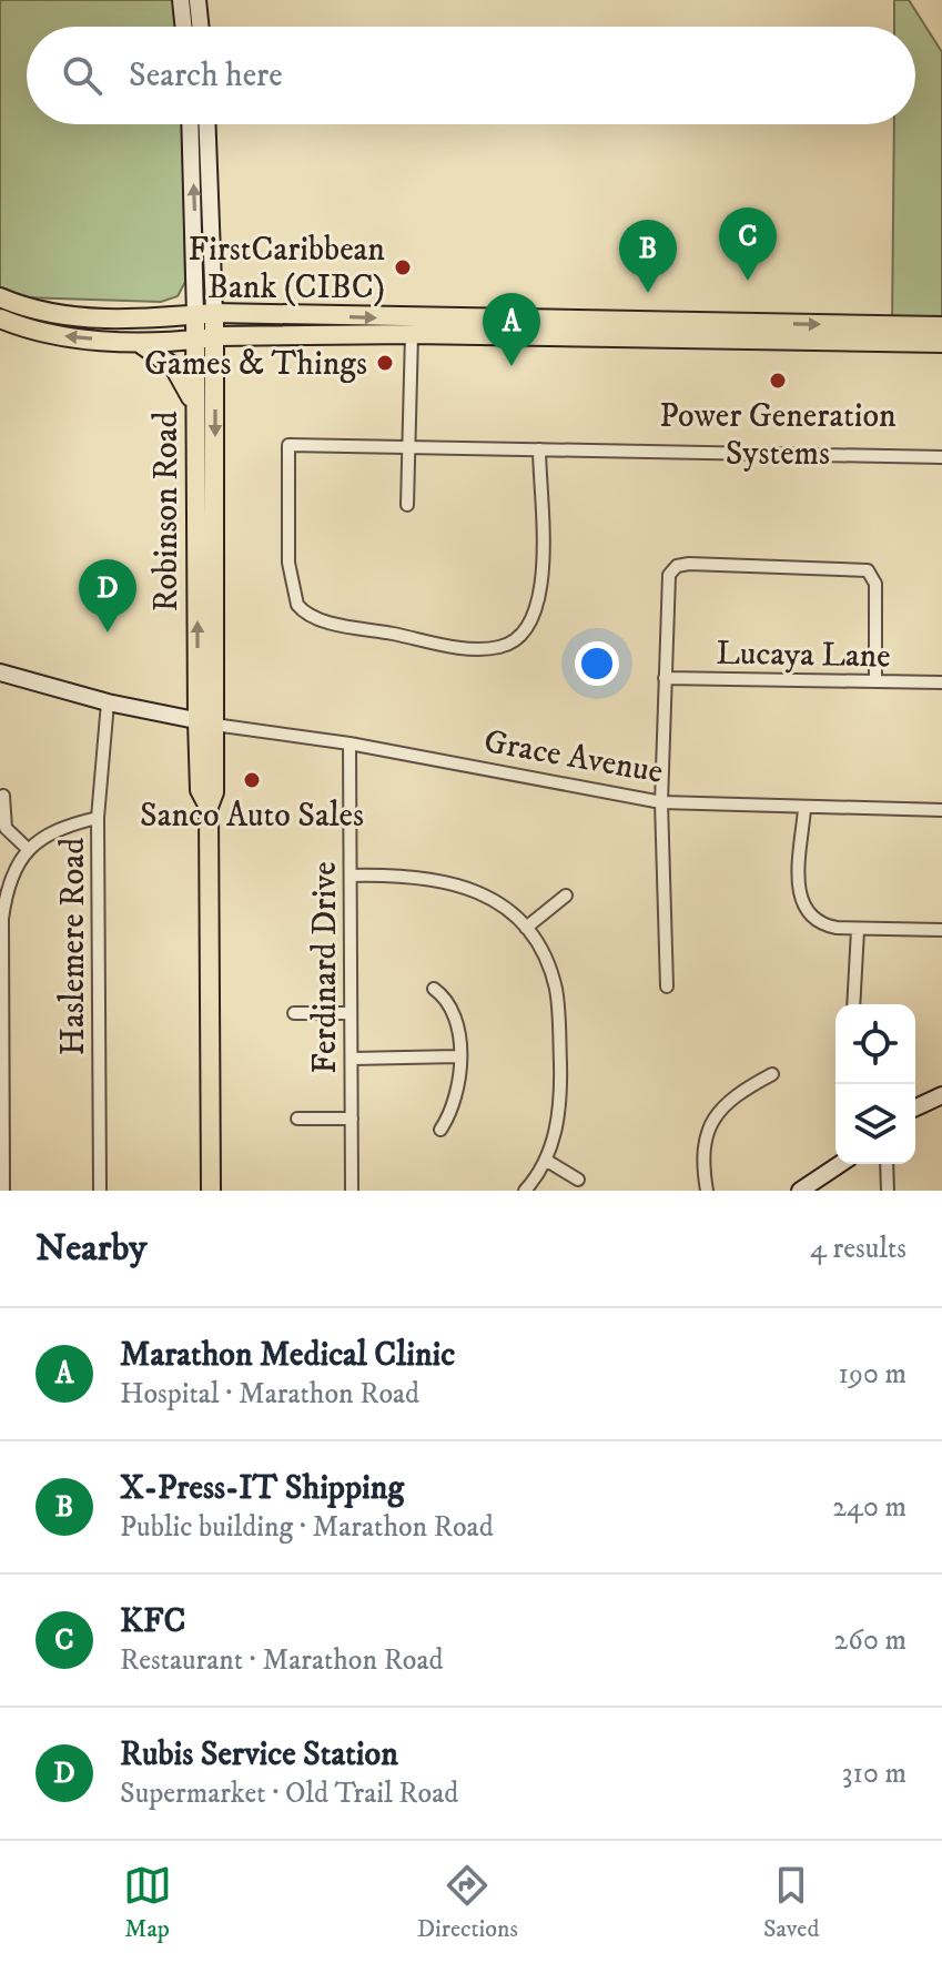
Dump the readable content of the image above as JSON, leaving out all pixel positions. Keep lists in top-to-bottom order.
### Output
{
  "streets": {
    "main road": ["Robinson Road"],
    "street": [
      "Lucaya Lane",
      "Grace Avenue",
      "Haslemere Road",
      "Ferdinard Drive"
    ]
  },
  "crossings": [
    ["Robinson Road", "Grace Avenue"],
    ["Grace Avenue", "Ferdinard Drive"]
  ],
  "places": [
    "FirstCaribbean Bank (CIBC)",
    "Games & Things",
    "Power Generation Systems",
    "Sanco Auto Sales"
  ],
  "page": {
    "search": "Search here",
    "pins": [
      "C",
      "B",
      "A",
      "D"
    ],
    "heading": ["Nearby", "4 results"],
    "list": [
      {
        "mark": "A",
        "name": "Marathon Medical Clinic",
        "note": "Hospital · Marathon Road",
        "value": "190 m"
      },
      {
        "mark": "B",
        "name": "X-Press-IT Shipping",
        "note": "Public building · Marathon Road",
        "value": "240 m"
      },
      {
        "mark": "C",
        "name": "KFC",
        "note": "Restaurant · Marathon Road",
        "value": "260 m"
      },
      {
        "mark": "D",
        "name": "Rubis Service Station",
        "note": "Supermarket · Old Trail Road",
        "value": "310 m"
      }
    ],
    "nav": ["Map", "Directions", "Saved"]
  }
}
